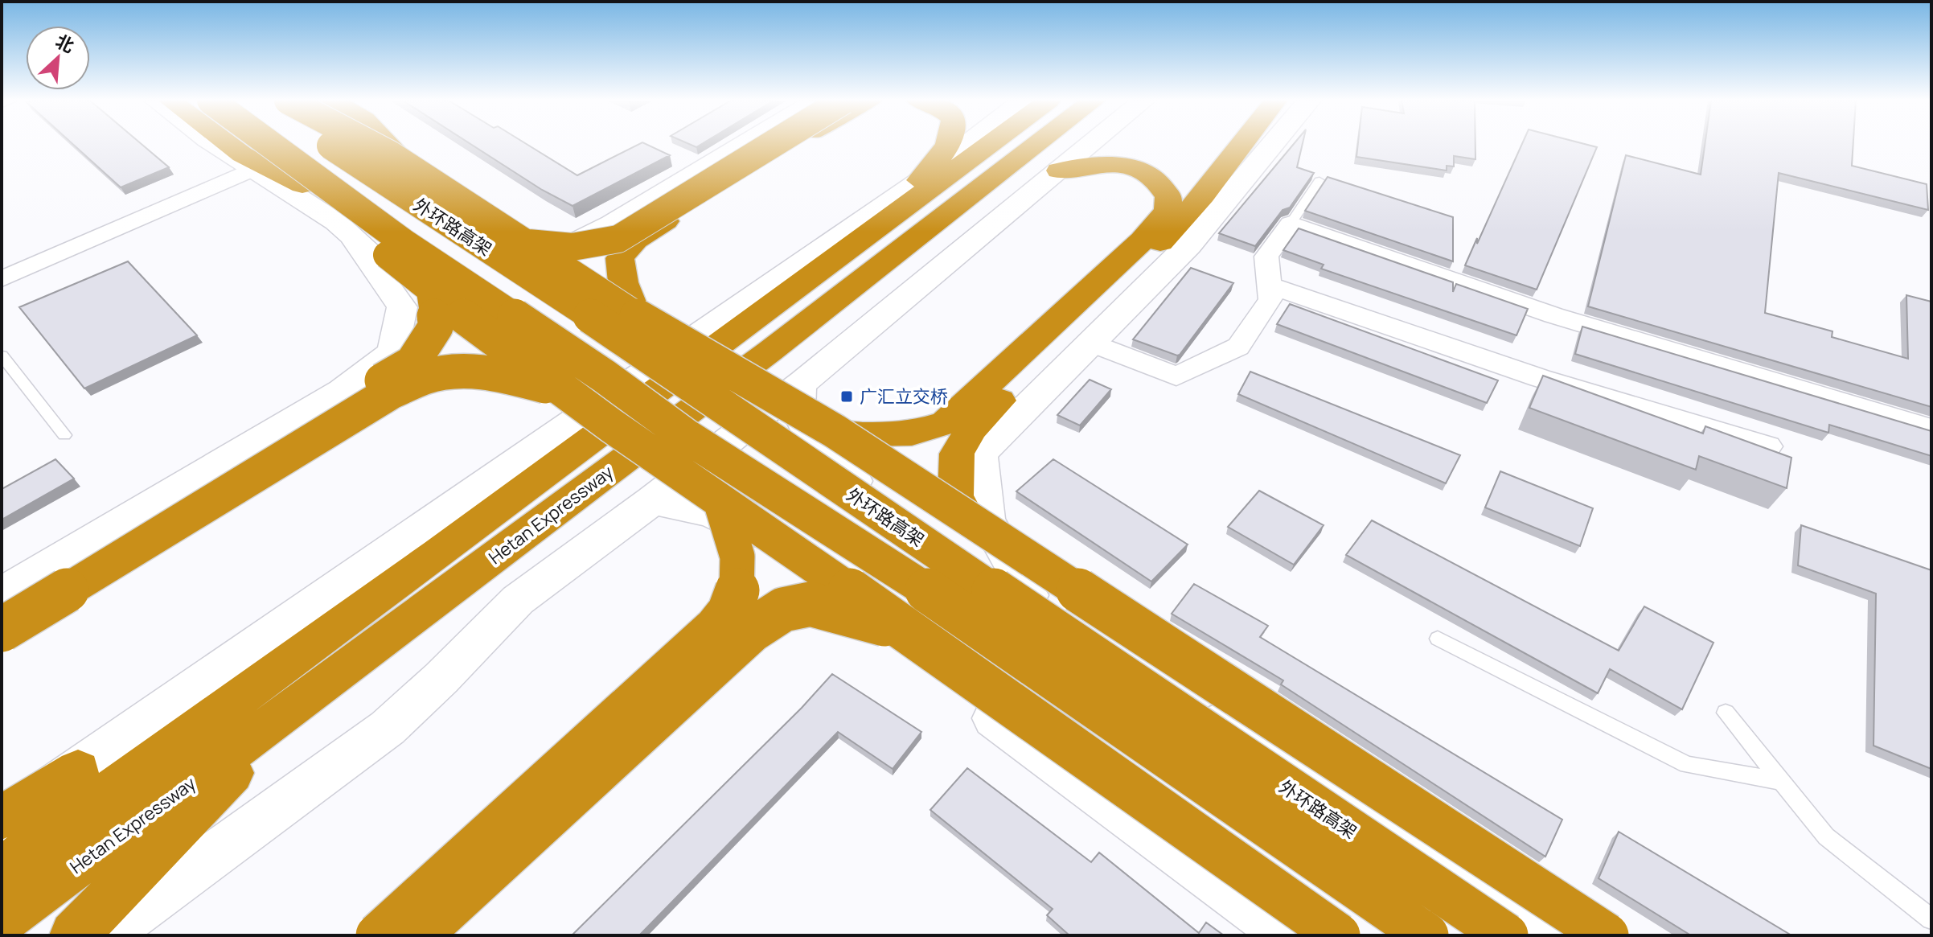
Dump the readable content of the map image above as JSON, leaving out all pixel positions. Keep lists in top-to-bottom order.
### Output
{
  "streets": {
    "highway": ["外环路高架", "Hetan Expressway"]
  },
  "places": {
    "transit": ["广汇立交桥"]
  },
  "north": "top right"
}
